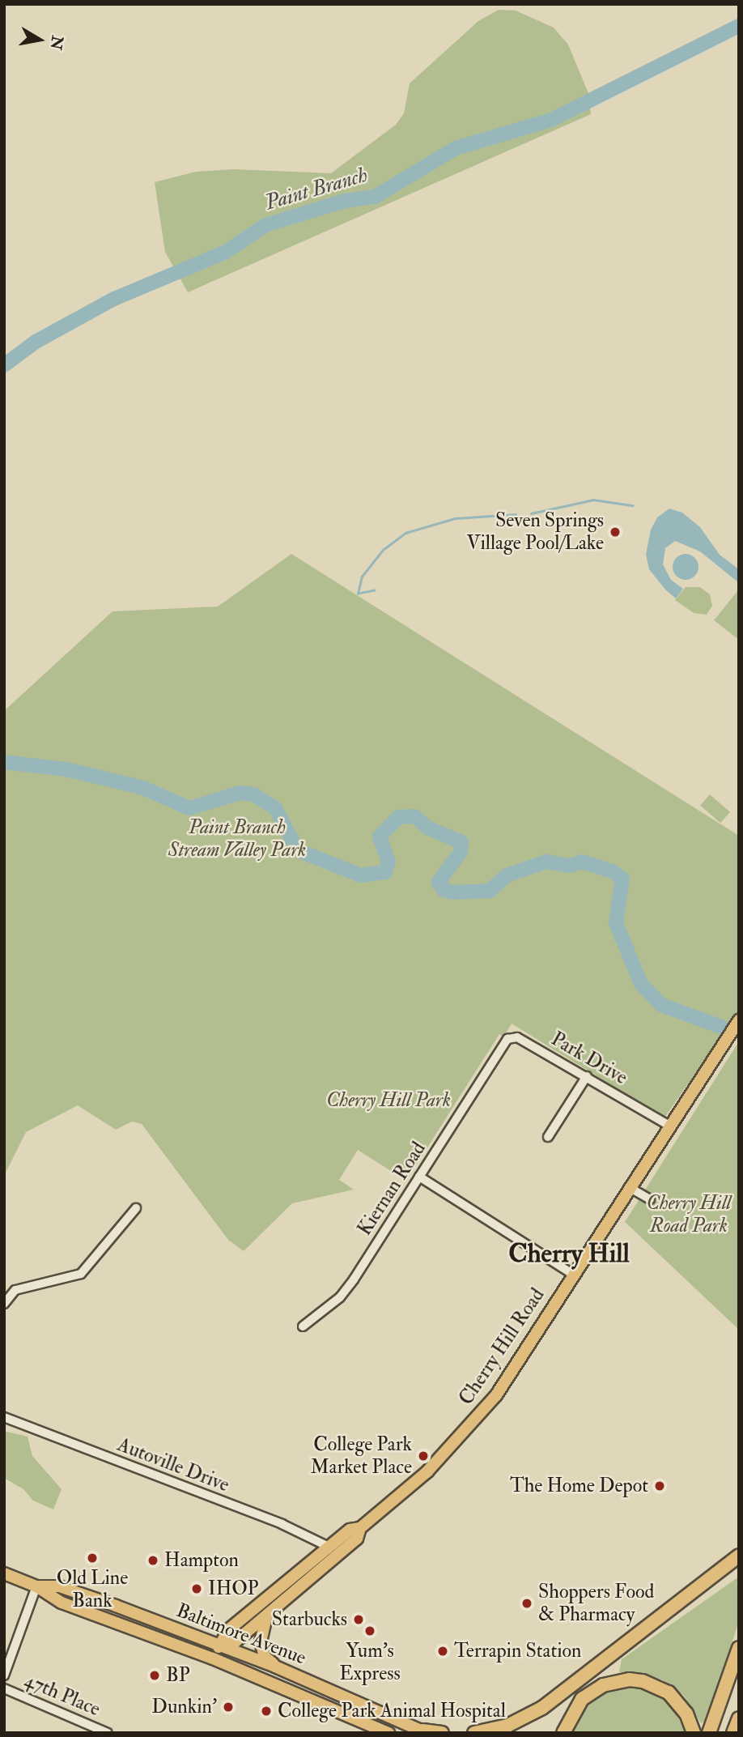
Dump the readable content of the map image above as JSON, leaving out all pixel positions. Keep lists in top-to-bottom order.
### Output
{
  "streets": {
    "main road": ["Cherry Hill Road", "Baltimore Avenue"],
    "street": [
      "Park Drive",
      "Kiernan Road",
      "Autoville Drive",
      "47th Place"
    ]
  },
  "crossings": [
    ["Park Drive", "Kiernan Road"],
    ["Park Drive", "Cherry Hill Road"],
    ["Cherry Hill Road", "Autoville Drive"],
    ["Cherry Hill Road", "Baltimore Avenue"]
  ],
  "districts": ["Cherry Hill"],
  "water": ["Paint Branch"],
  "parks": ["Paint Branch Stream Valley Park", "Cherry Hill Park", "Cherry Hill Road Park"],
  "places": [
    "Seven Springs Village Pool/Lake",
    "College Park Market Place",
    "The Home Depot",
    "Old Line Bank",
    "Hampton",
    "IHOP",
    "Shoppers Food & Pharmacy",
    "Starbucks",
    "Yum's Express",
    "Terrapin Station",
    "BP",
    "Dunkin'",
    "College Park Animal Hospital"
  ],
  "north": "right"
}
